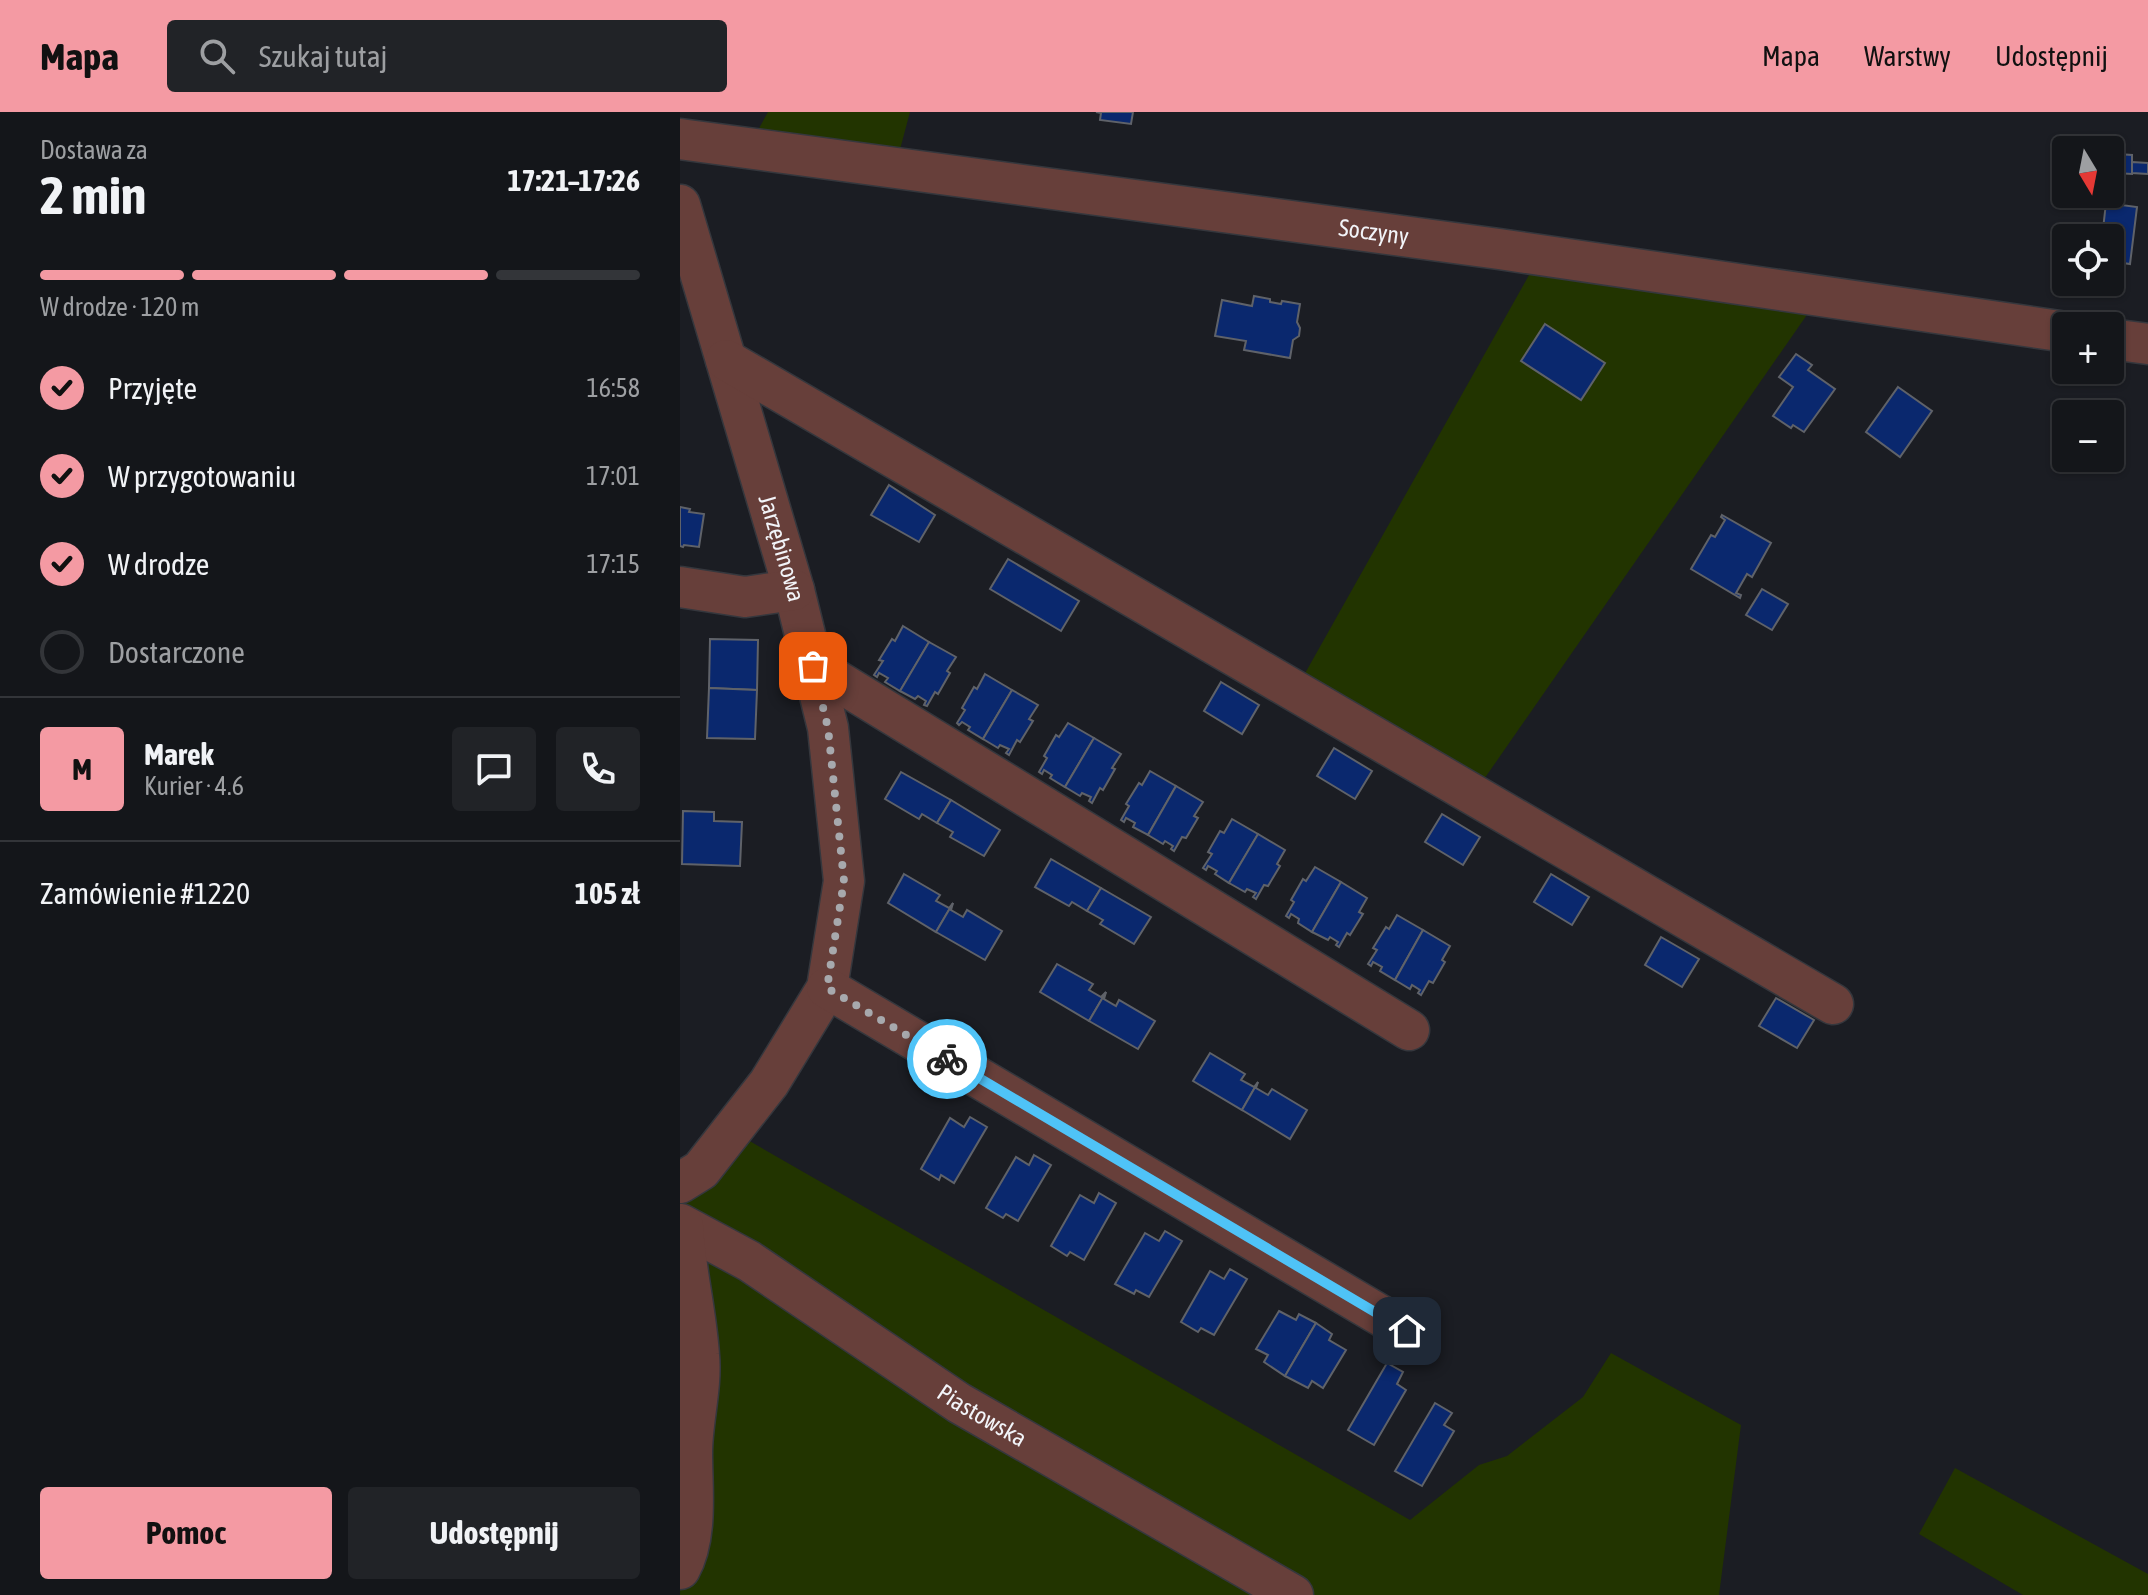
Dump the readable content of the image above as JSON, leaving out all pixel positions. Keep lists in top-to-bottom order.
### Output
{
  "streets": {
    "street": ["Soczyny", "Jarzębinowa", "Piastowska"]
  },
  "north": "bottom",
  "page": {
    "header": "Mapa",
    "search": "Szukaj tutaj",
    "nav": ["Mapa", "Warstwy", "Udostępnij"],
    "heading": ["2 min", "Dostawa za", "17:21–17:26"],
    "panel": [
      "Marek",
      "Kurier · 4.6",
      "Zamówienie #1220",
      "105 zł"
    ],
    "map_buttons": ["+", "−"],
    "bar": "W drodze · 120 m",
    "list": [
      ["Przyjęte", "16:58"],
      ["W przygotowaniu", "17:01"],
      ["W drodze", "17:15"],
      "Dostarczone"
    ],
    "round": "M",
    "buttons": ["Pomoc", "Udostępnij"]
  }
}
